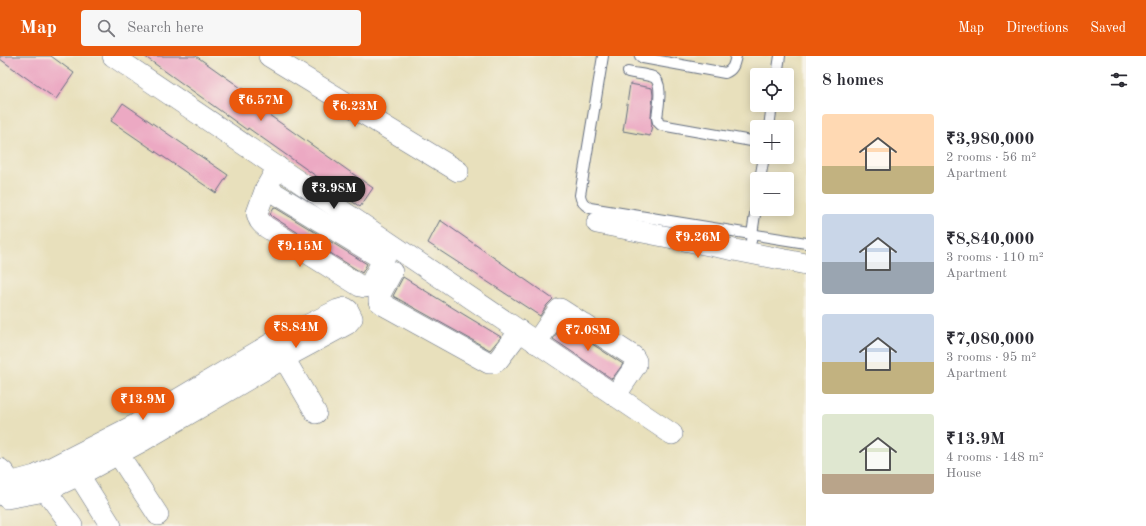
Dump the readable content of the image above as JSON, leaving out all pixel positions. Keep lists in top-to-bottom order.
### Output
{
  "page": {
    "header": "Map",
    "search": "Search here",
    "nav": ["Map", "Directions", "Saved"],
    "heading": "8 homes",
    "map_buttons": ["+", "−"],
    "price": [
      "₹6.57M",
      "₹6.23M",
      "₹3.98M",
      "₹9.26M",
      "₹9.15M",
      "₹8.84M",
      "₹7.08M",
      "₹13.9M"
    ],
    "list": [
      {
        "name": "₹3,980,000",
        "note": "2 rooms · 56 m² · Apartment"
      },
      {
        "name": "₹8,840,000",
        "note": "3 rooms · 110 m² · Apartment"
      },
      {
        "name": "₹7,080,000",
        "note": "3 rooms · 95 m² · Apartment"
      },
      {
        "name": "₹13.9M",
        "note": "4 rooms · 148 m² · House"
      }
    ]
  }
}
